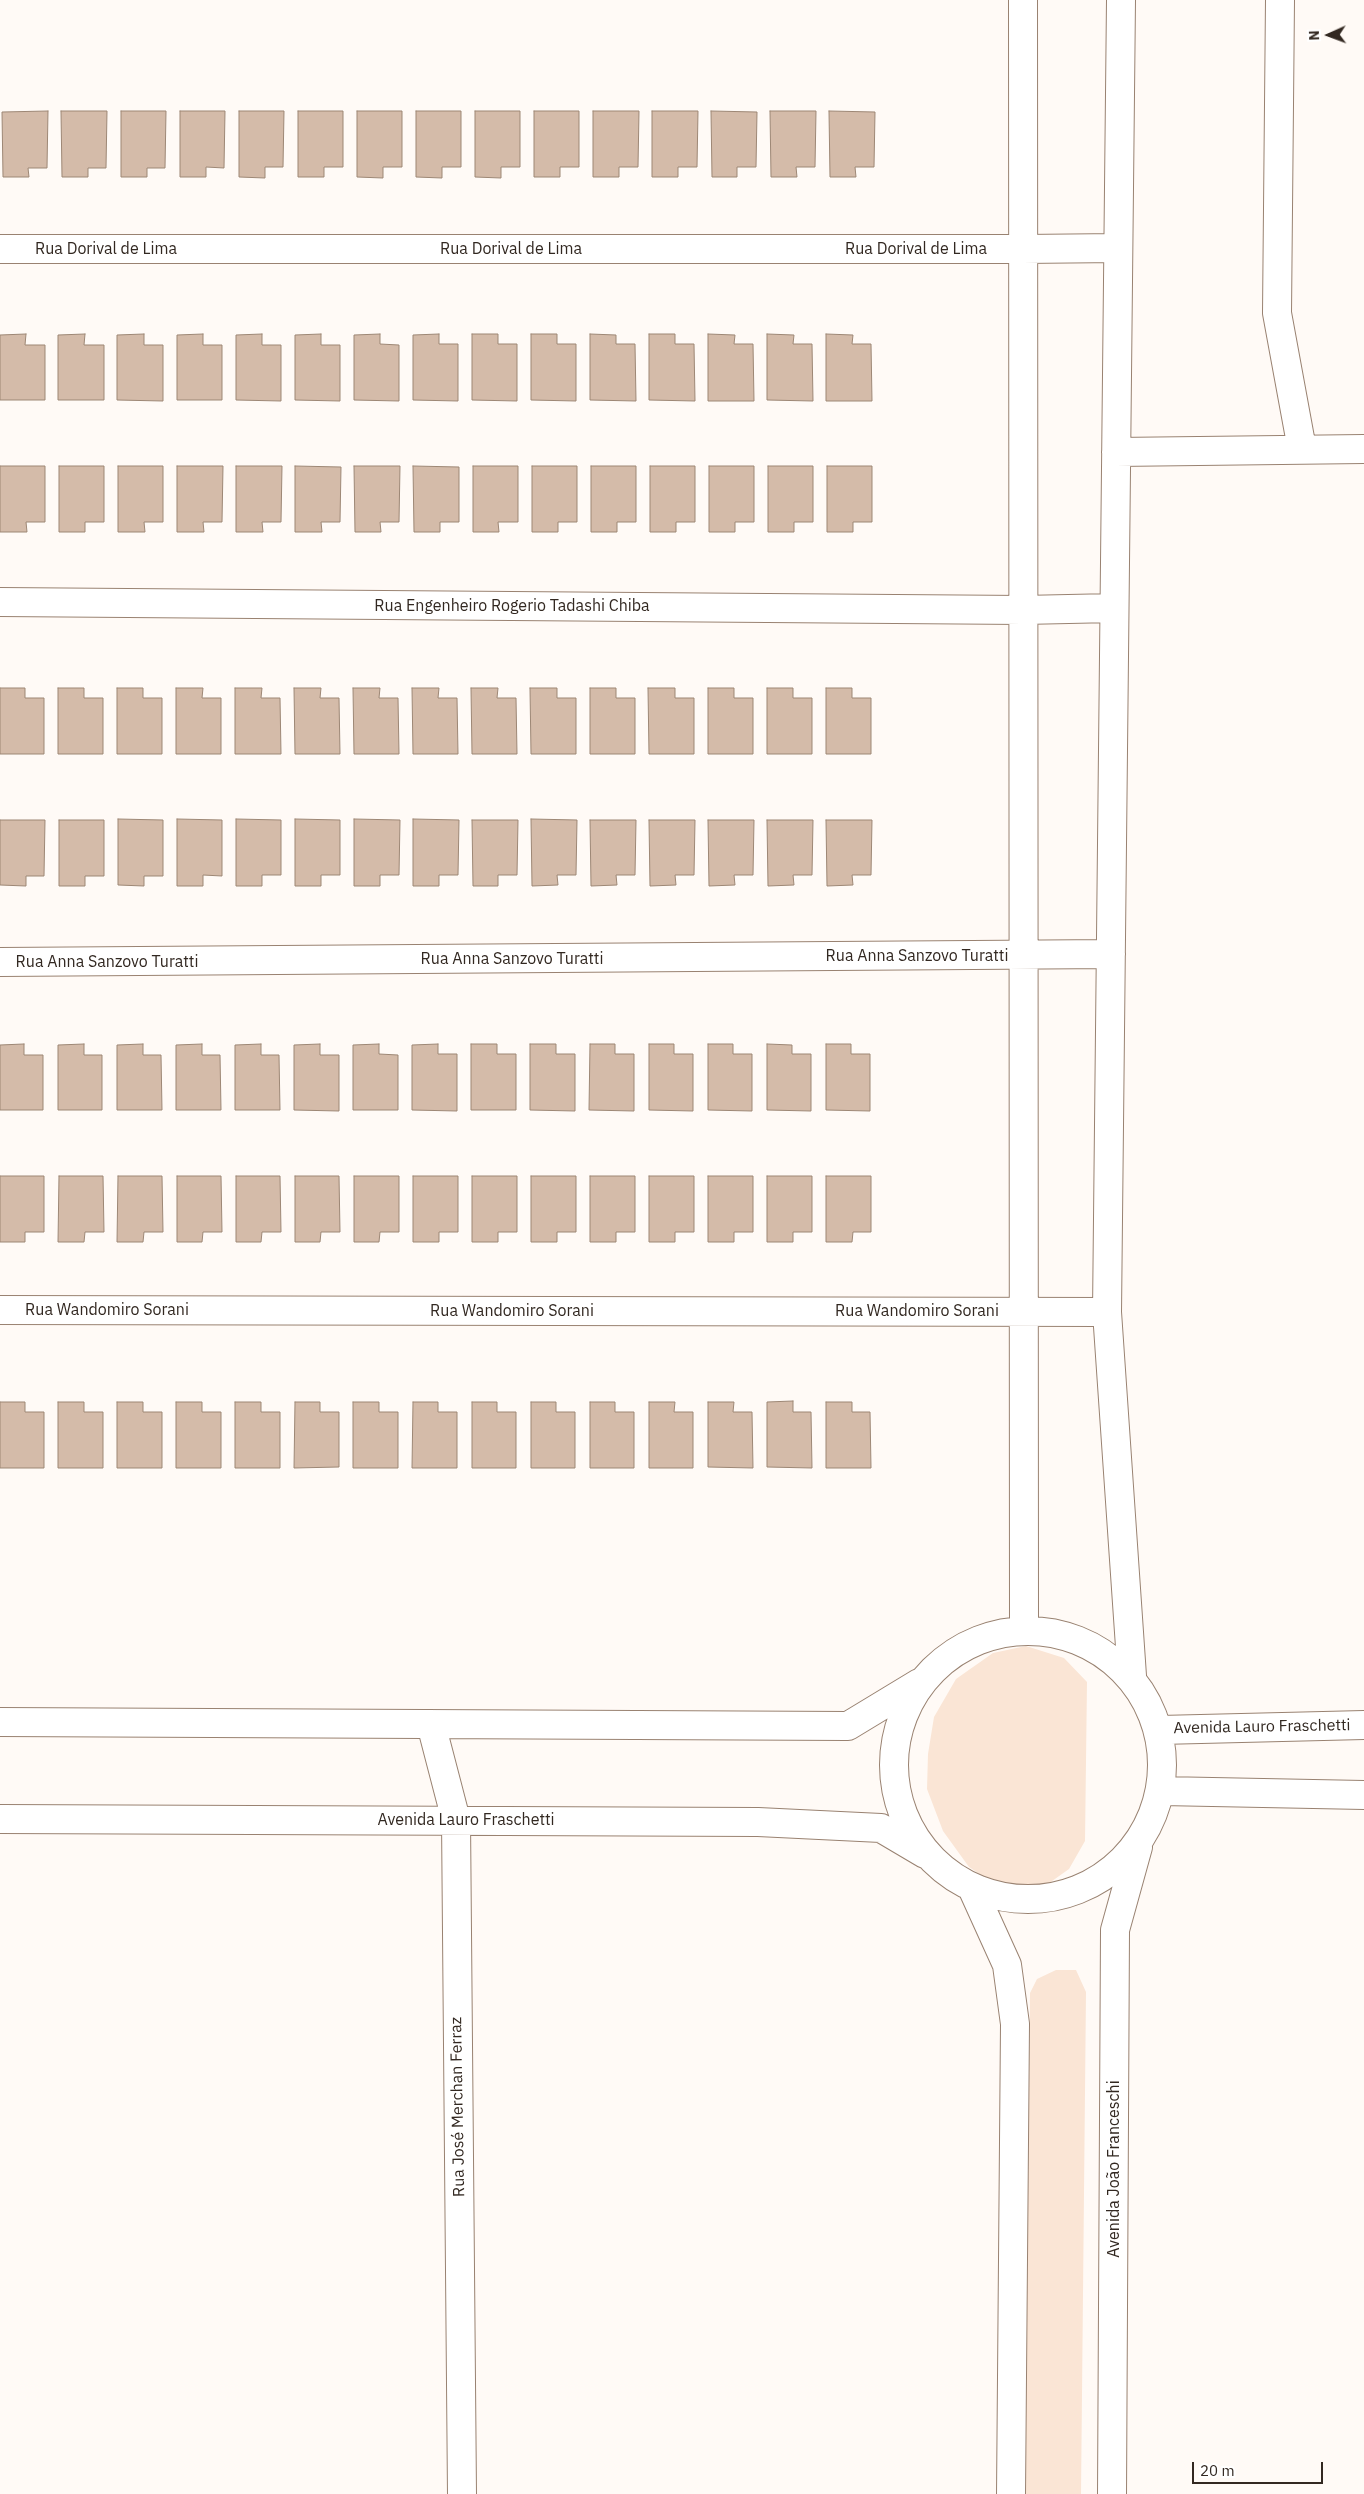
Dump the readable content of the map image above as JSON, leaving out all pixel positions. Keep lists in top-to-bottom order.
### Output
{
  "streets": {
    "street": [
      "Rua Dorival de Lima",
      "Rua Engenheiro Rogerio Tadashi Chiba",
      "Rua Anna Sanzovo Turatti",
      "Rua Wandomiro Sorani",
      "Avenida Lauro Fraschetti",
      "Rua José Merchan Ferraz",
      "Avenida João Franceschi"
    ]
  },
  "crossings": [
    ["Avenida Lauro Fraschetti", "Rua José Merchan Ferraz"]
  ],
  "scale_bar": "20 m",
  "north": "left"
}
